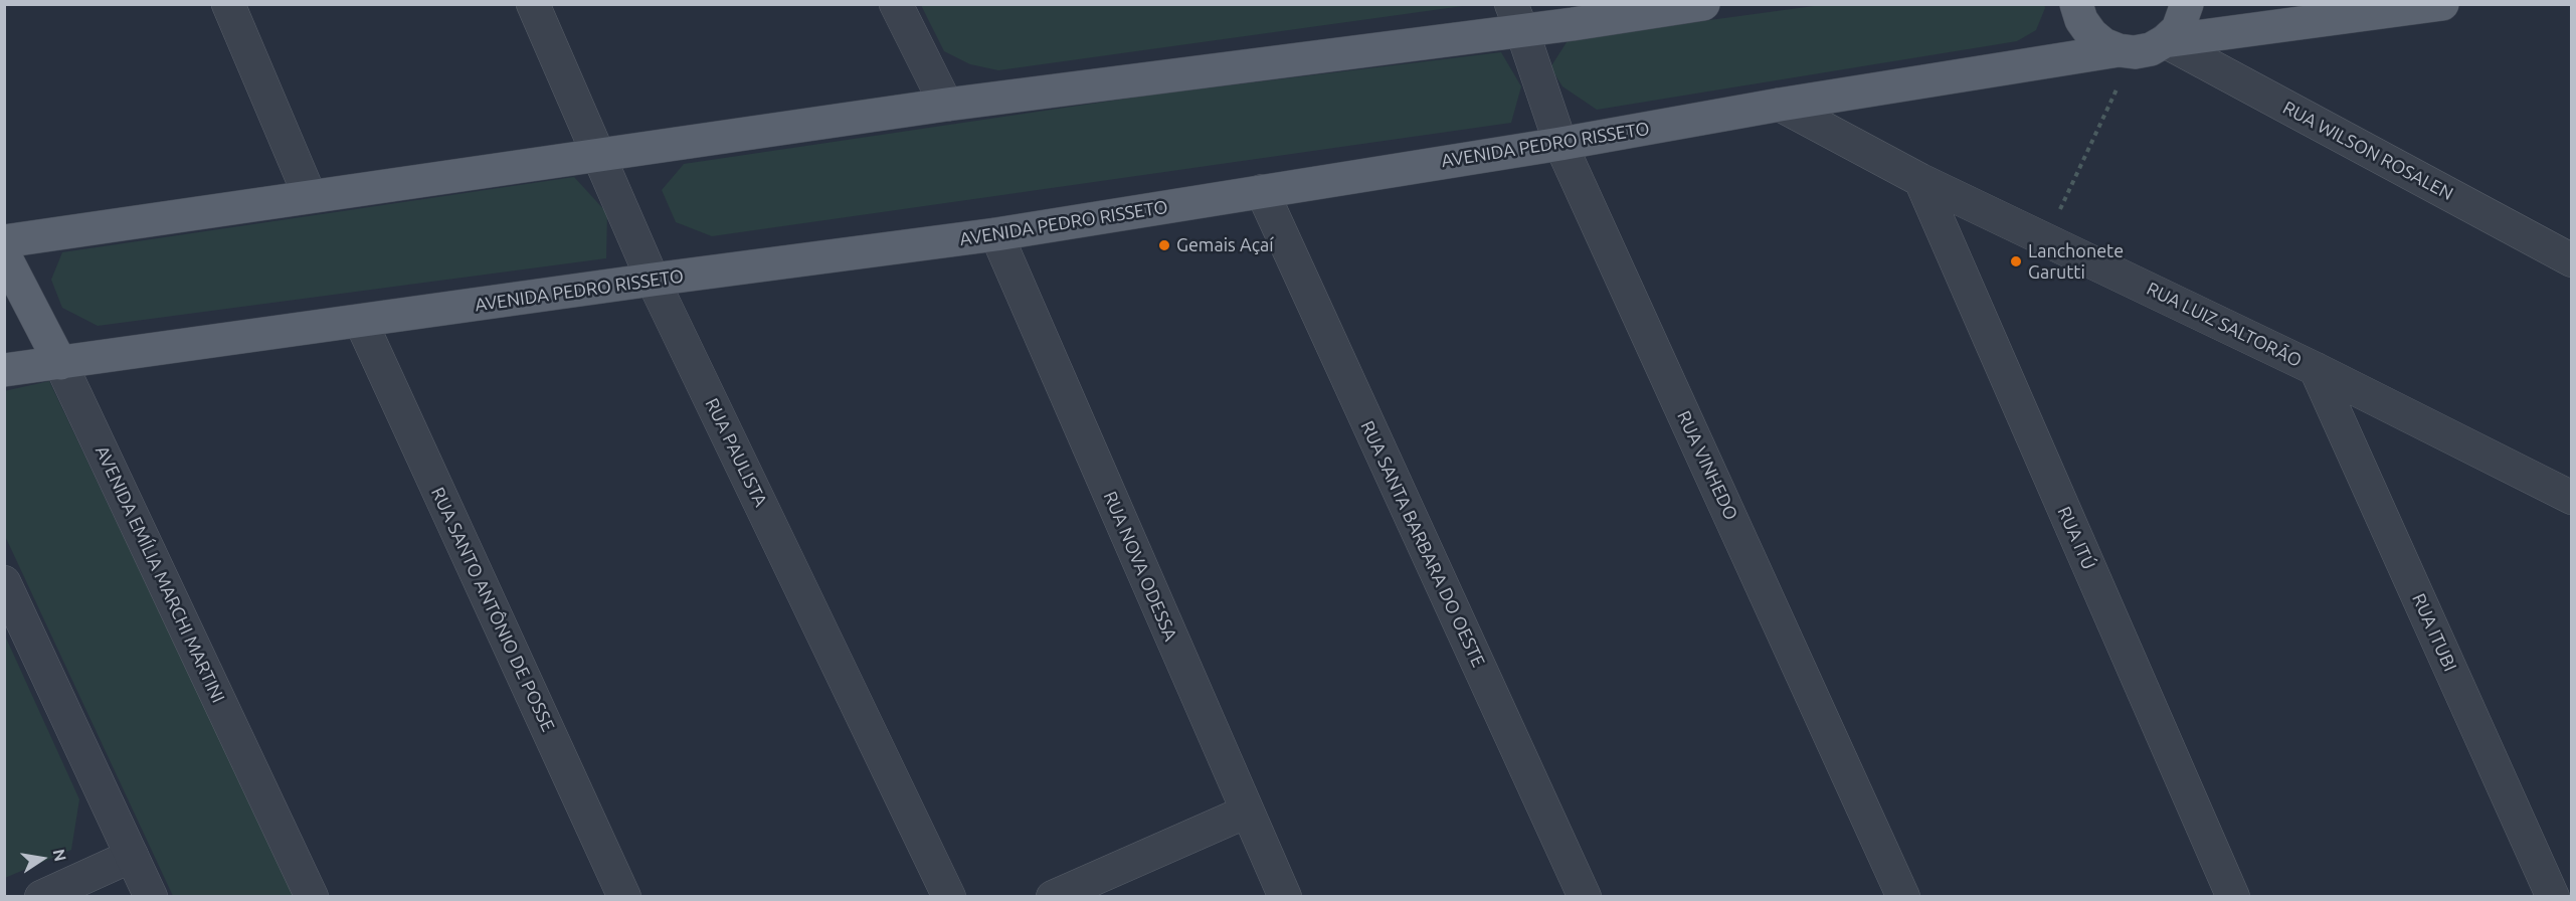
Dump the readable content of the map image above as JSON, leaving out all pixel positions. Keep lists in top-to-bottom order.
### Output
{
  "streets": {
    "main road": ["AVENIDA PEDRO RISSETO", "AVENIDA EMÍLIA MARCHI MARTINI"],
    "street": [
      "RUA WILSON ROSALEN",
      "RUA LUIZ SALTORÃO",
      "RUA PAULISTA",
      "RUA VINHEDO",
      "RUA ITÚ",
      "RUA SANTA BARBARA DO OESTE",
      "RUA NOVA ODESSA",
      "RUA SANTO ANTÔNIO DE POSSE",
      "RUA ITUBI"
    ]
  },
  "crossings": [
    ["AVENIDA PEDRO RISSETO", "RUA WILSON ROSALEN"],
    ["AVENIDA PEDRO RISSETO", "RUA LUIZ SALTORÃO"],
    ["AVENIDA PEDRO RISSETO", "RUA PAULISTA"],
    ["AVENIDA PEDRO RISSETO", "RUA VINHEDO"],
    ["AVENIDA PEDRO RISSETO", "RUA SANTA BARBARA DO OESTE"],
    ["AVENIDA PEDRO RISSETO", "RUA NOVA ODESSA"],
    ["AVENIDA PEDRO RISSETO", "AVENIDA EMÍLIA MARCHI MARTINI"],
    ["AVENIDA PEDRO RISSETO", "RUA SANTO ANTÔNIO DE POSSE"],
    ["RUA LUIZ SALTORÃO", "RUA ITÚ"],
    ["RUA LUIZ SALTORÃO", "RUA ITUBI"]
  ],
  "places": ["Gemais Açaí", "Lanchonete Garutti"],
  "north": "right"
}
